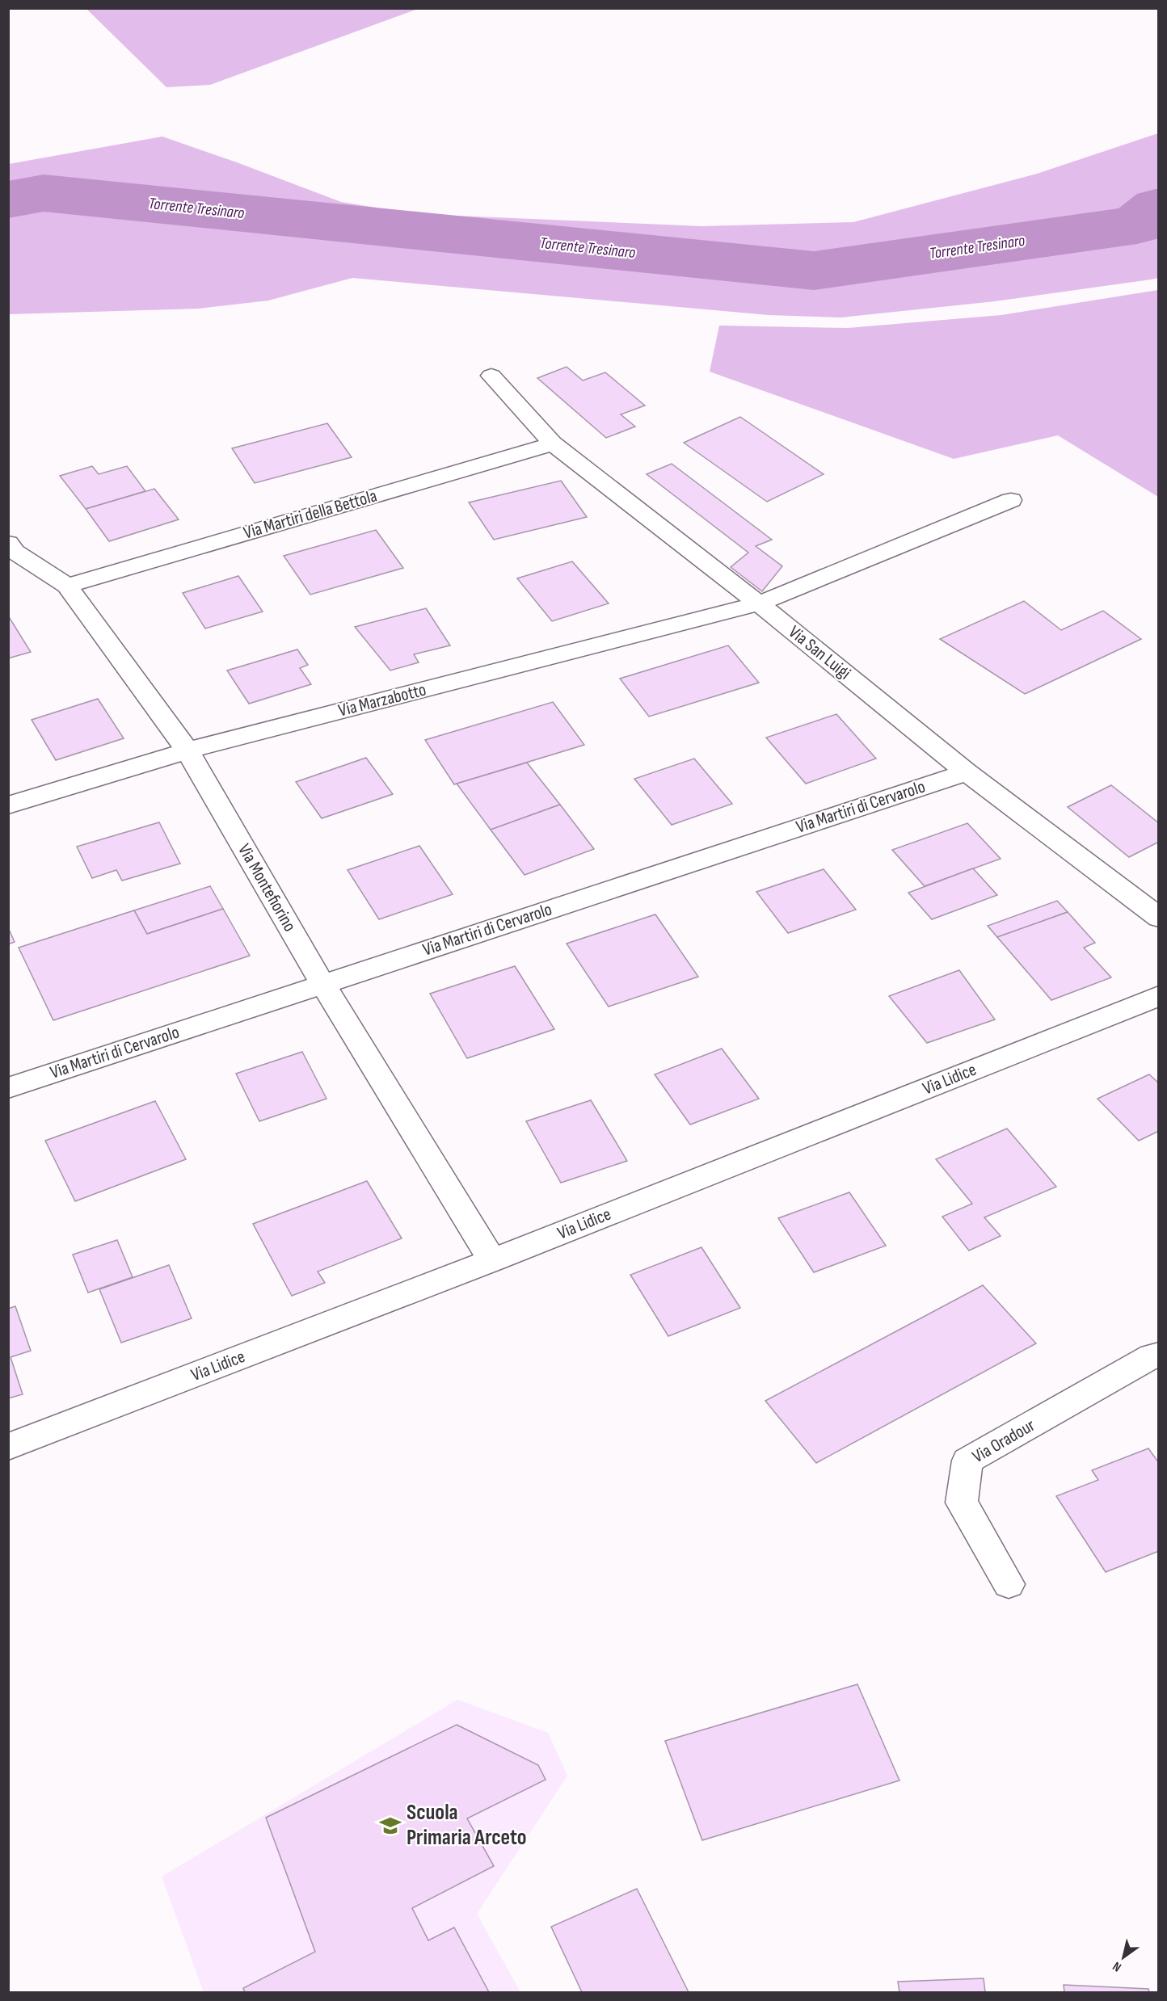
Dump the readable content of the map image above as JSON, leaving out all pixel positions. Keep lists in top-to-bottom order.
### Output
{
  "streets": {
    "street": [
      "Via Martiri della Bettola",
      "Via San Luigi",
      "Via Marzabotto",
      "Via Martiri di Cervarolo",
      "Via Montefiorino",
      "Via Lidice",
      "Via Oradour"
    ]
  },
  "crossings": [
    ["Via Martiri della Bettola", "Via San Luigi"],
    ["Via Martiri della Bettola", "Via Montefiorino"],
    ["Via San Luigi", "Via Marzabotto"],
    ["Via San Luigi", "Via Martiri di Cervarolo"],
    ["Via Marzabotto", "Via Montefiorino"],
    ["Via Martiri di Cervarolo", "Via Montefiorino"],
    ["Via Montefiorino", "Via Lidice"]
  ],
  "water": ["Torrente Tresinaro"],
  "places": {
    "school or university": ["Scuola Primaria Arceto"]
  },
  "north": "bottom left"
}
